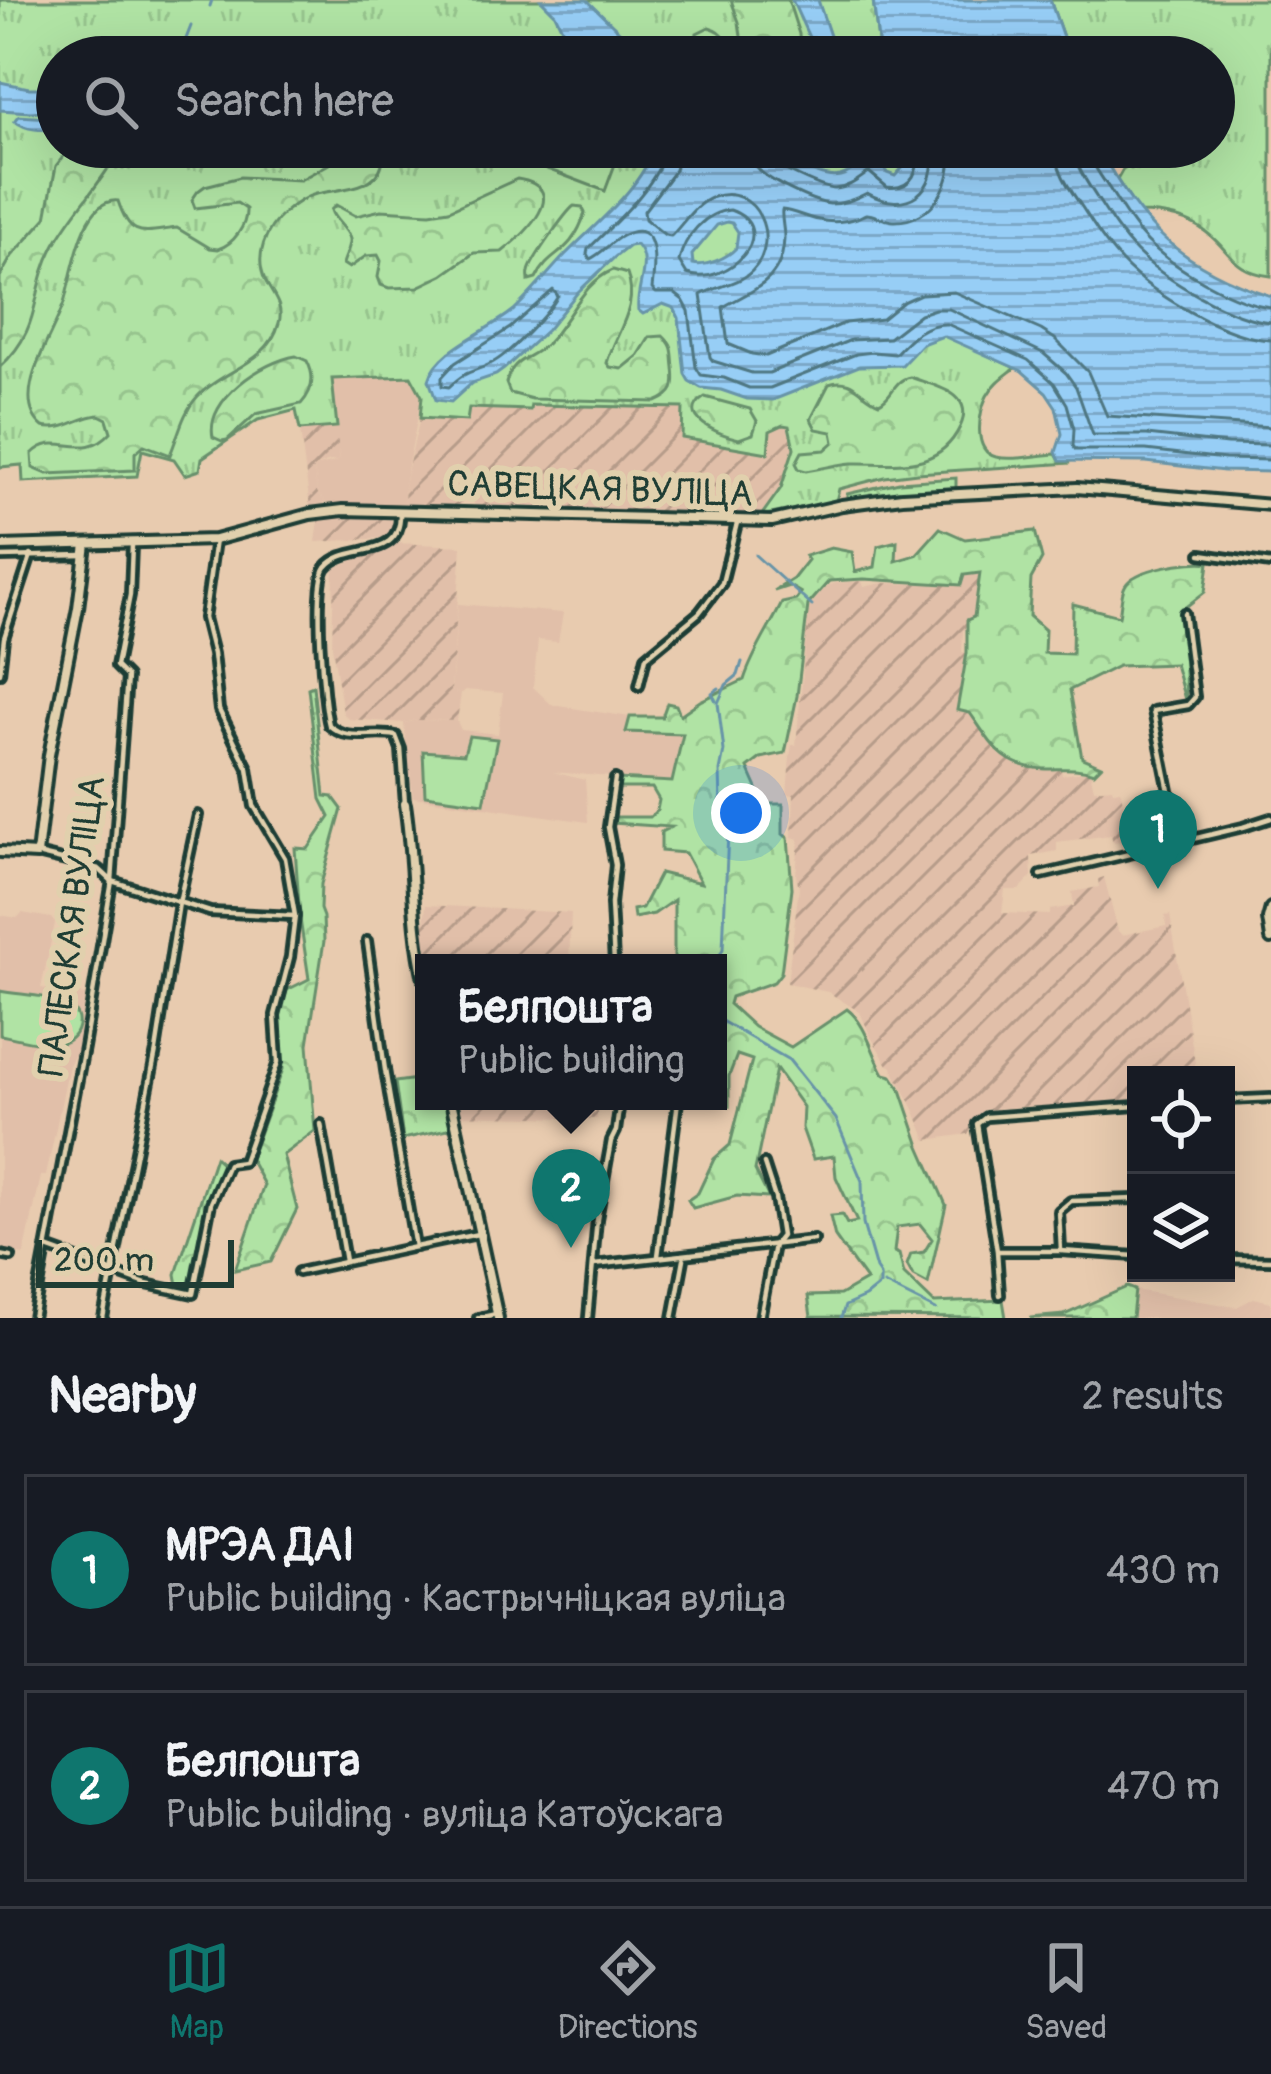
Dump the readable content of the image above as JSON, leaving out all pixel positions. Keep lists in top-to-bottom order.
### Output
{
  "streets": {
    "street": ["САВЕЦКАЯ ВУЛІЦА", "ПАЛЕСКАЯ ВУЛІЦА"]
  },
  "crossings": [
    ["САВЕЦКАЯ ВУЛІЦА", "ПАЛЕСКАЯ ВУЛІЦА"]
  ],
  "scale_bar": "200 m",
  "page": {
    "search": "Search here",
    "pins": ["1", "2"],
    "popup": ["Белпошта", "Public building"],
    "scale": "200 m",
    "heading": ["Nearby", "2 results"],
    "list": [
      {
        "mark": "1",
        "name": "МРЭА ДАІ",
        "note": "Public building · Кастрычніцкая вуліца",
        "value": "430 m"
      },
      {
        "mark": "2",
        "name": "Белпошта",
        "note": "Public building · вуліца Катоўскага",
        "value": "470 m"
      }
    ],
    "nav": ["Map", "Directions", "Saved"]
  }
}
